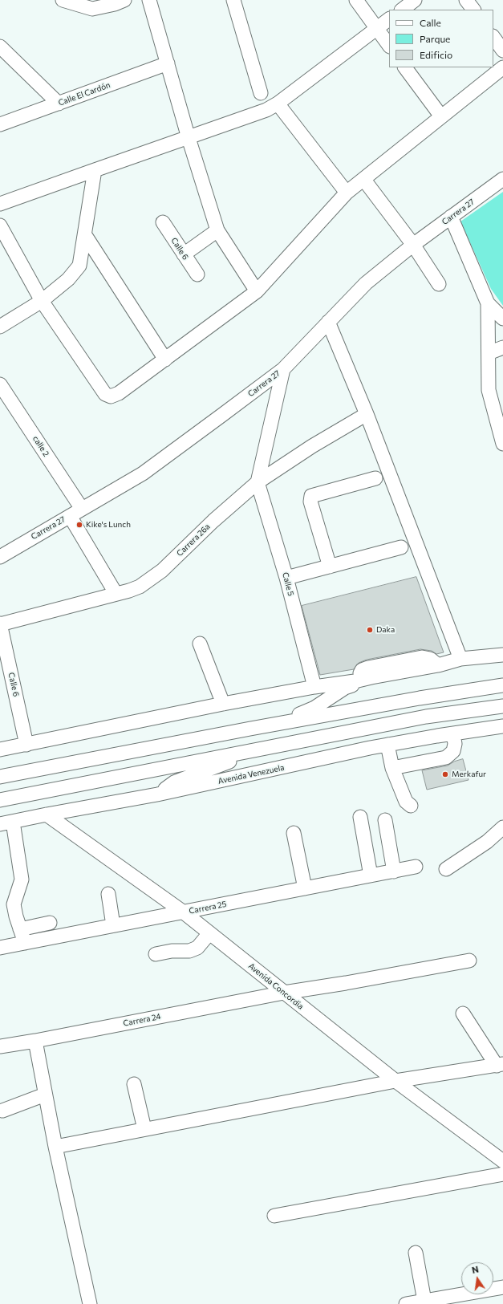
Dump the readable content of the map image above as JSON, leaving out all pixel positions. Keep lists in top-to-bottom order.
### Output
{
  "streets": {
    "street": [
      "Calle El Cardón",
      "Carrera 27",
      "Calle 6",
      "calle 2",
      "Carrera 26a",
      "Calle 5",
      "Avenida Venezuela",
      "Carrera 25",
      "Avenida Concordia",
      "Carrera 24"
    ]
  },
  "crossings": [
    ["Carrera 27", "calle 2"],
    ["Calle 6", "Carrera 26a"],
    ["Carrera 26a", "Calle 5"],
    ["Avenida Venezuela", "Avenida Concordia"],
    ["Carrera 25", "Avenida Concordia"],
    ["Avenida Concordia", "Carrera 24"]
  ],
  "places": ["Kike's Lunch", "Daka", "Merkafur"],
  "legend": ["Calle", "Parque", "Edificio"],
  "north": "top"
}
